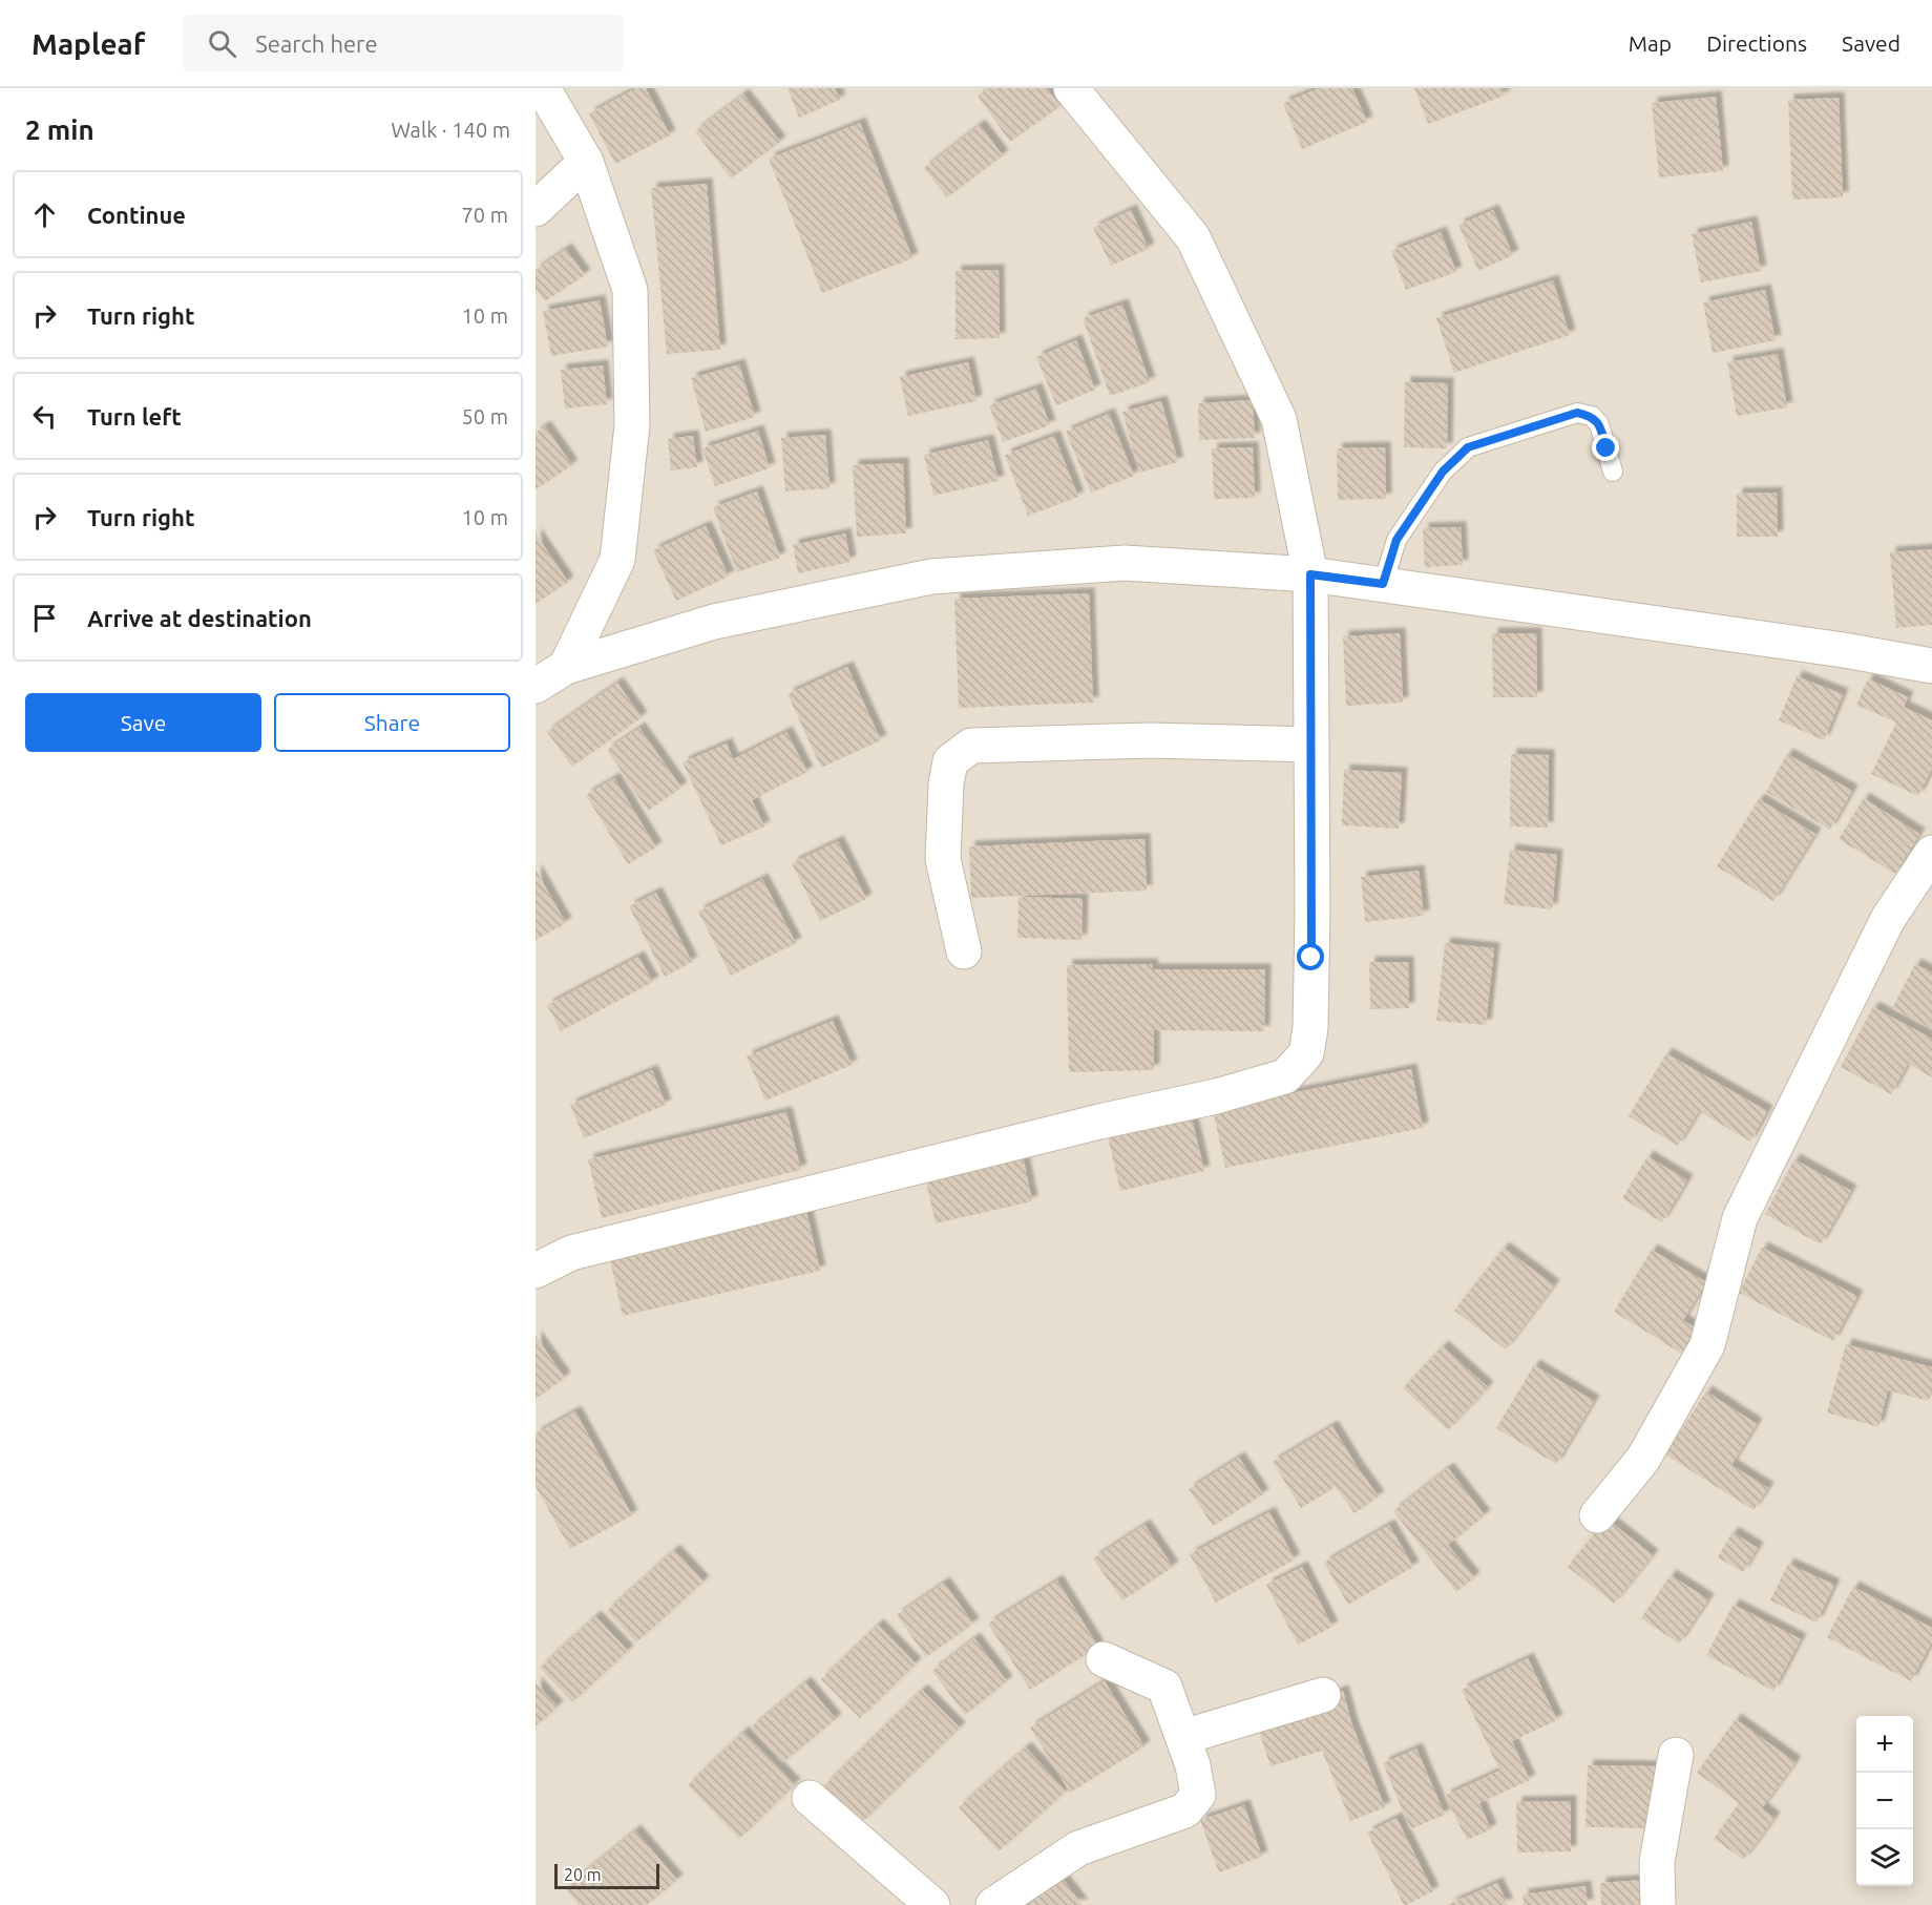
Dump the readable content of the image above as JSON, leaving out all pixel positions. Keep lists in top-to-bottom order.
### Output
{
  "scale_bar": "20 m",
  "page": {
    "header": "Mapleaf",
    "search": "Search here",
    "nav": ["Map", "Directions", "Saved"],
    "heading": ["2 min", "Walk · 140 m"],
    "list": [
      ["Continue", "70 m"],
      ["Turn right", "10 m"],
      ["Turn left", "50 m"],
      ["Turn right", "10 m"],
      "Arrive at destination"
    ],
    "buttons": ["Save", "Share"],
    "map_buttons": ["+", "−"],
    "scale": "20 m"
  }
}
